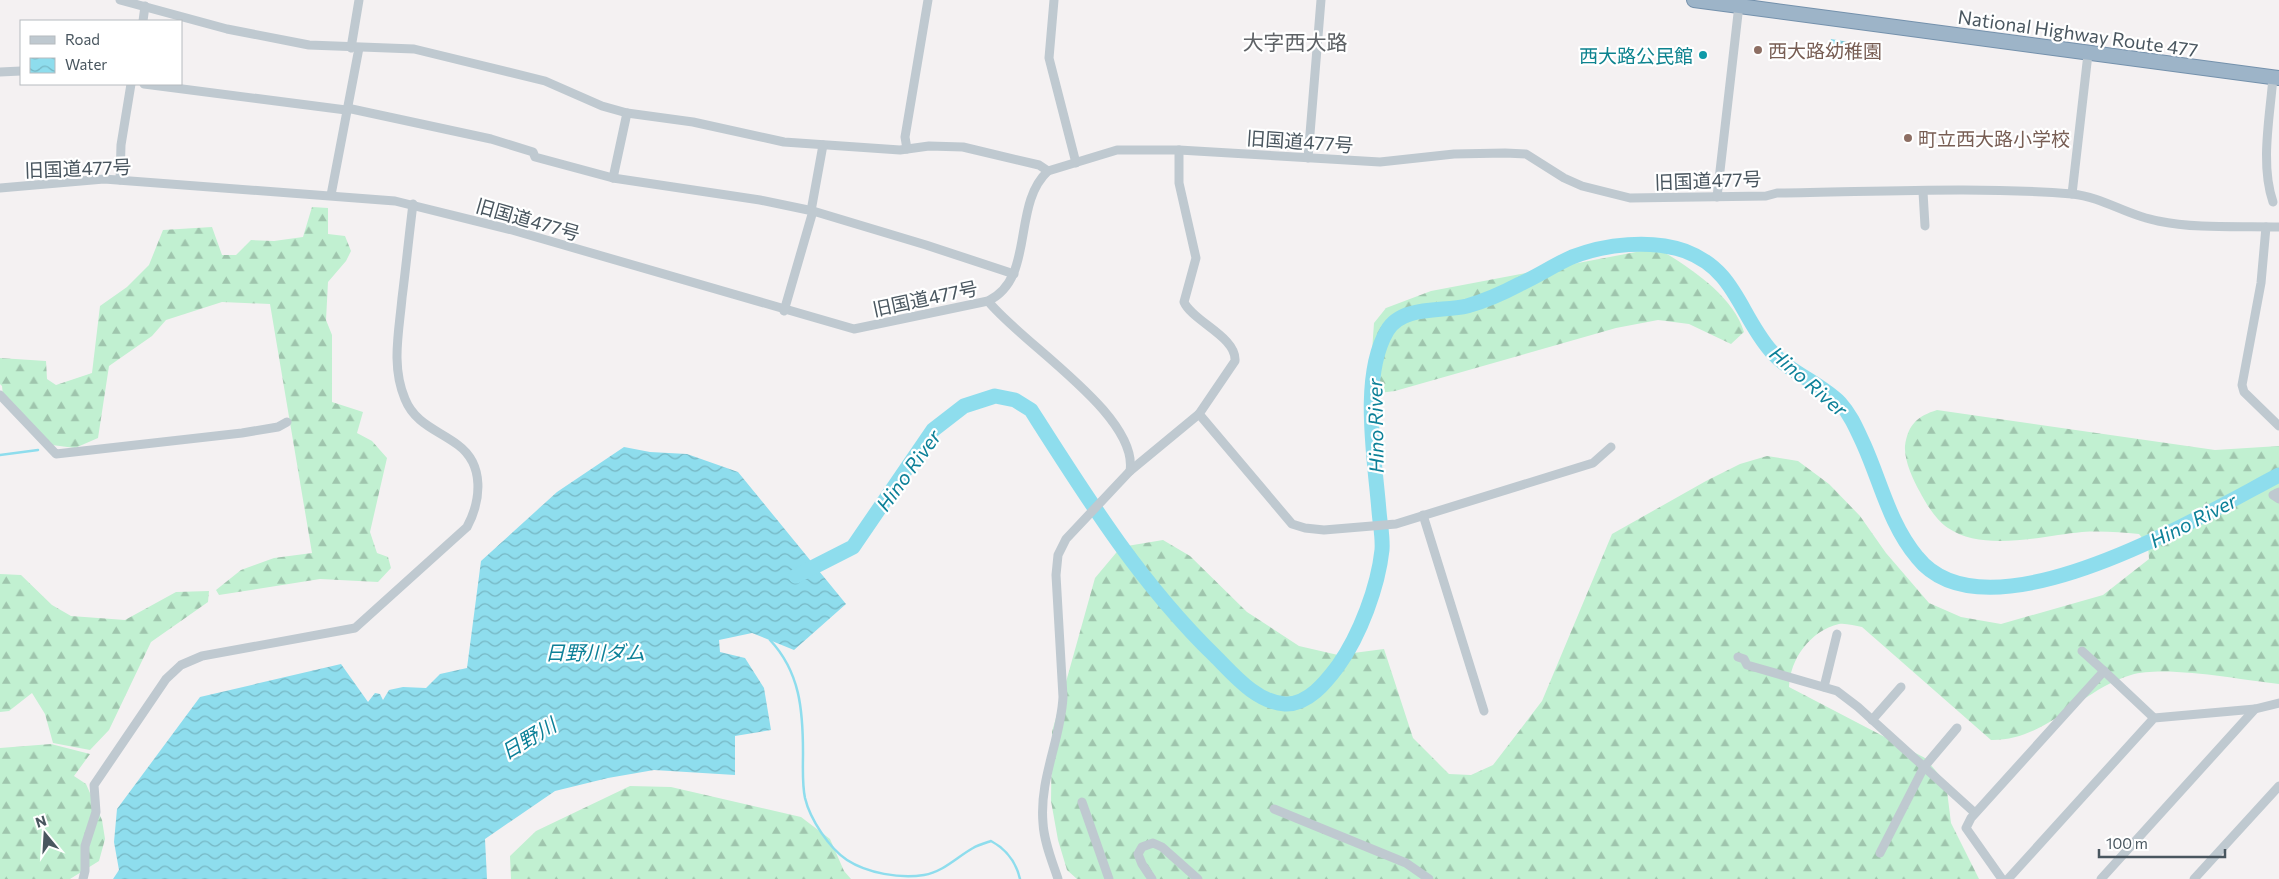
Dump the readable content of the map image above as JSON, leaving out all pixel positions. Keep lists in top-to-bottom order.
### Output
{
  "streets": {
    "highway": ["National Highway Route 477"],
    "street": ["旧国道477号"]
  },
  "districts": ["大字西大路"],
  "water": ["Hino River", "日野川ダム", "日野川"],
  "places": ["西大路幼稚園", "西大路公民館", "町立西大路小学校"],
  "legend": ["Road", "Water"],
  "scale_bar": "100 m",
  "north": "top"
}
